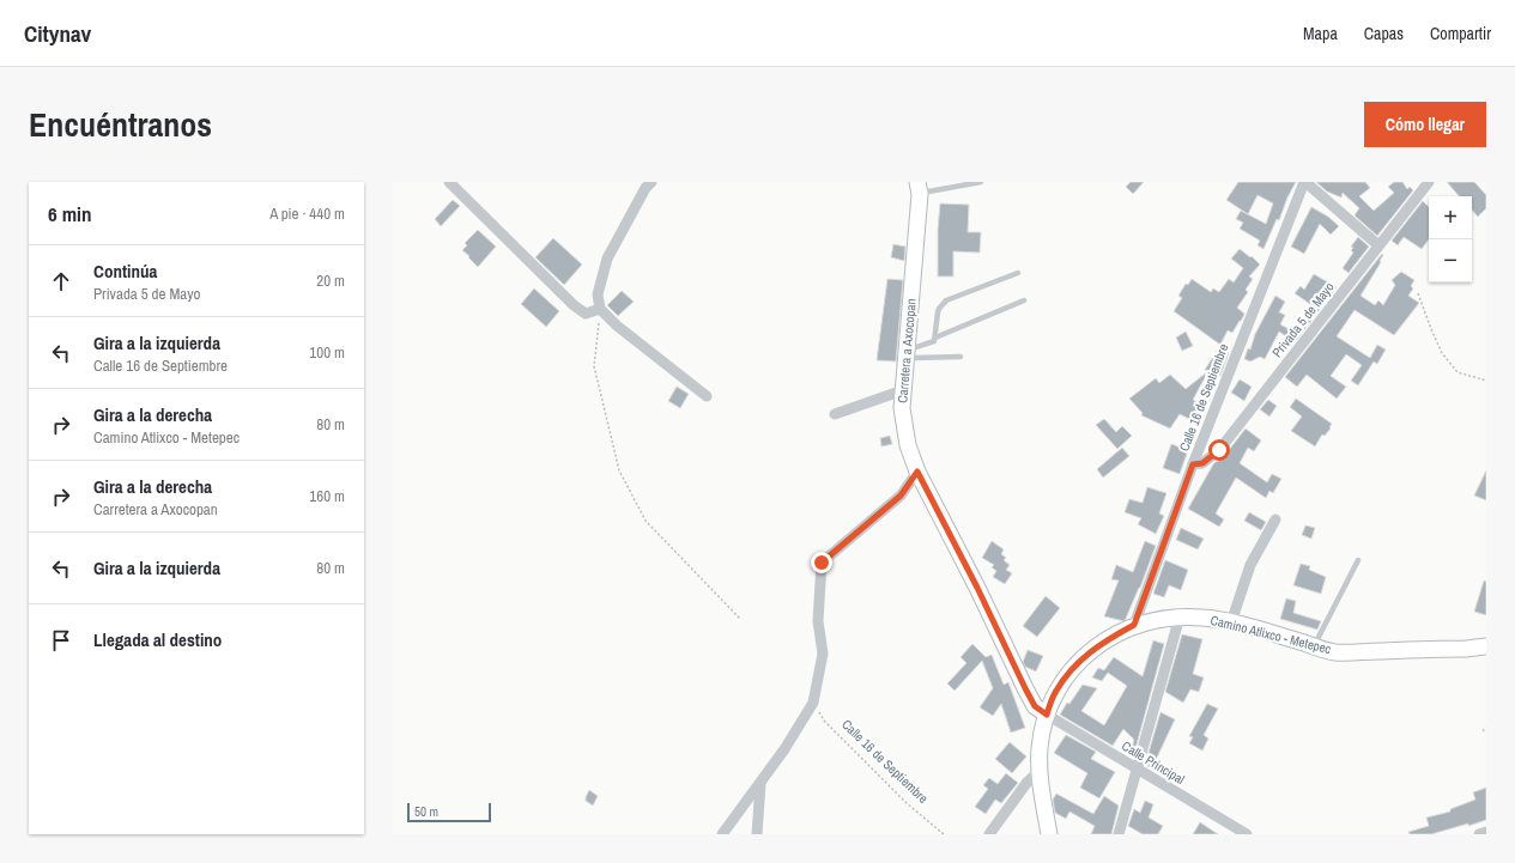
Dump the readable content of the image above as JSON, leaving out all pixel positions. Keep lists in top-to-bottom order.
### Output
{
  "streets": {
    "main road": ["Carretera a Axocopan", "Camino Atlixco - Metepec"],
    "street": ["Privada 5 de Mayo", "Calle 16 de Septiembre", "Calle Principal"]
  },
  "crossings": [
    ["Privada 5 de Mayo", "Calle 16 de Septiembre"],
    ["Carretera a Axocopan", "Camino Atlixco - Metepec"],
    ["Carretera a Axocopan", "Calle Principal"],
    ["Calle 16 de Septiembre", "Camino Atlixco - Metepec"],
    ["Camino Atlixco - Metepec", "Calle Principal"]
  ],
  "scale_bar": "50 m",
  "page": {
    "header": "Citynav",
    "nav": ["Mapa", "Capas", "Compartir"],
    "title": "Encuéntranos",
    "buttons": "Cómo llegar",
    "heading": ["6 min", "A pie · 440 m"],
    "map_buttons": ["+", "−"],
    "list": [
      ["Continúa", "Privada 5 de Mayo", "20 m"],
      ["Gira a la izquierda", "Calle 16 de Septiembre", "100 m"],
      ["Gira a la derecha", "Camino Atlixco - Metepec", "80 m"],
      ["Gira a la derecha", "Carretera a Axocopan", "160 m"],
      ["Gira a la izquierda", "80 m"],
      "Llegada al destino"
    ],
    "scale": "50 m"
  }
}
